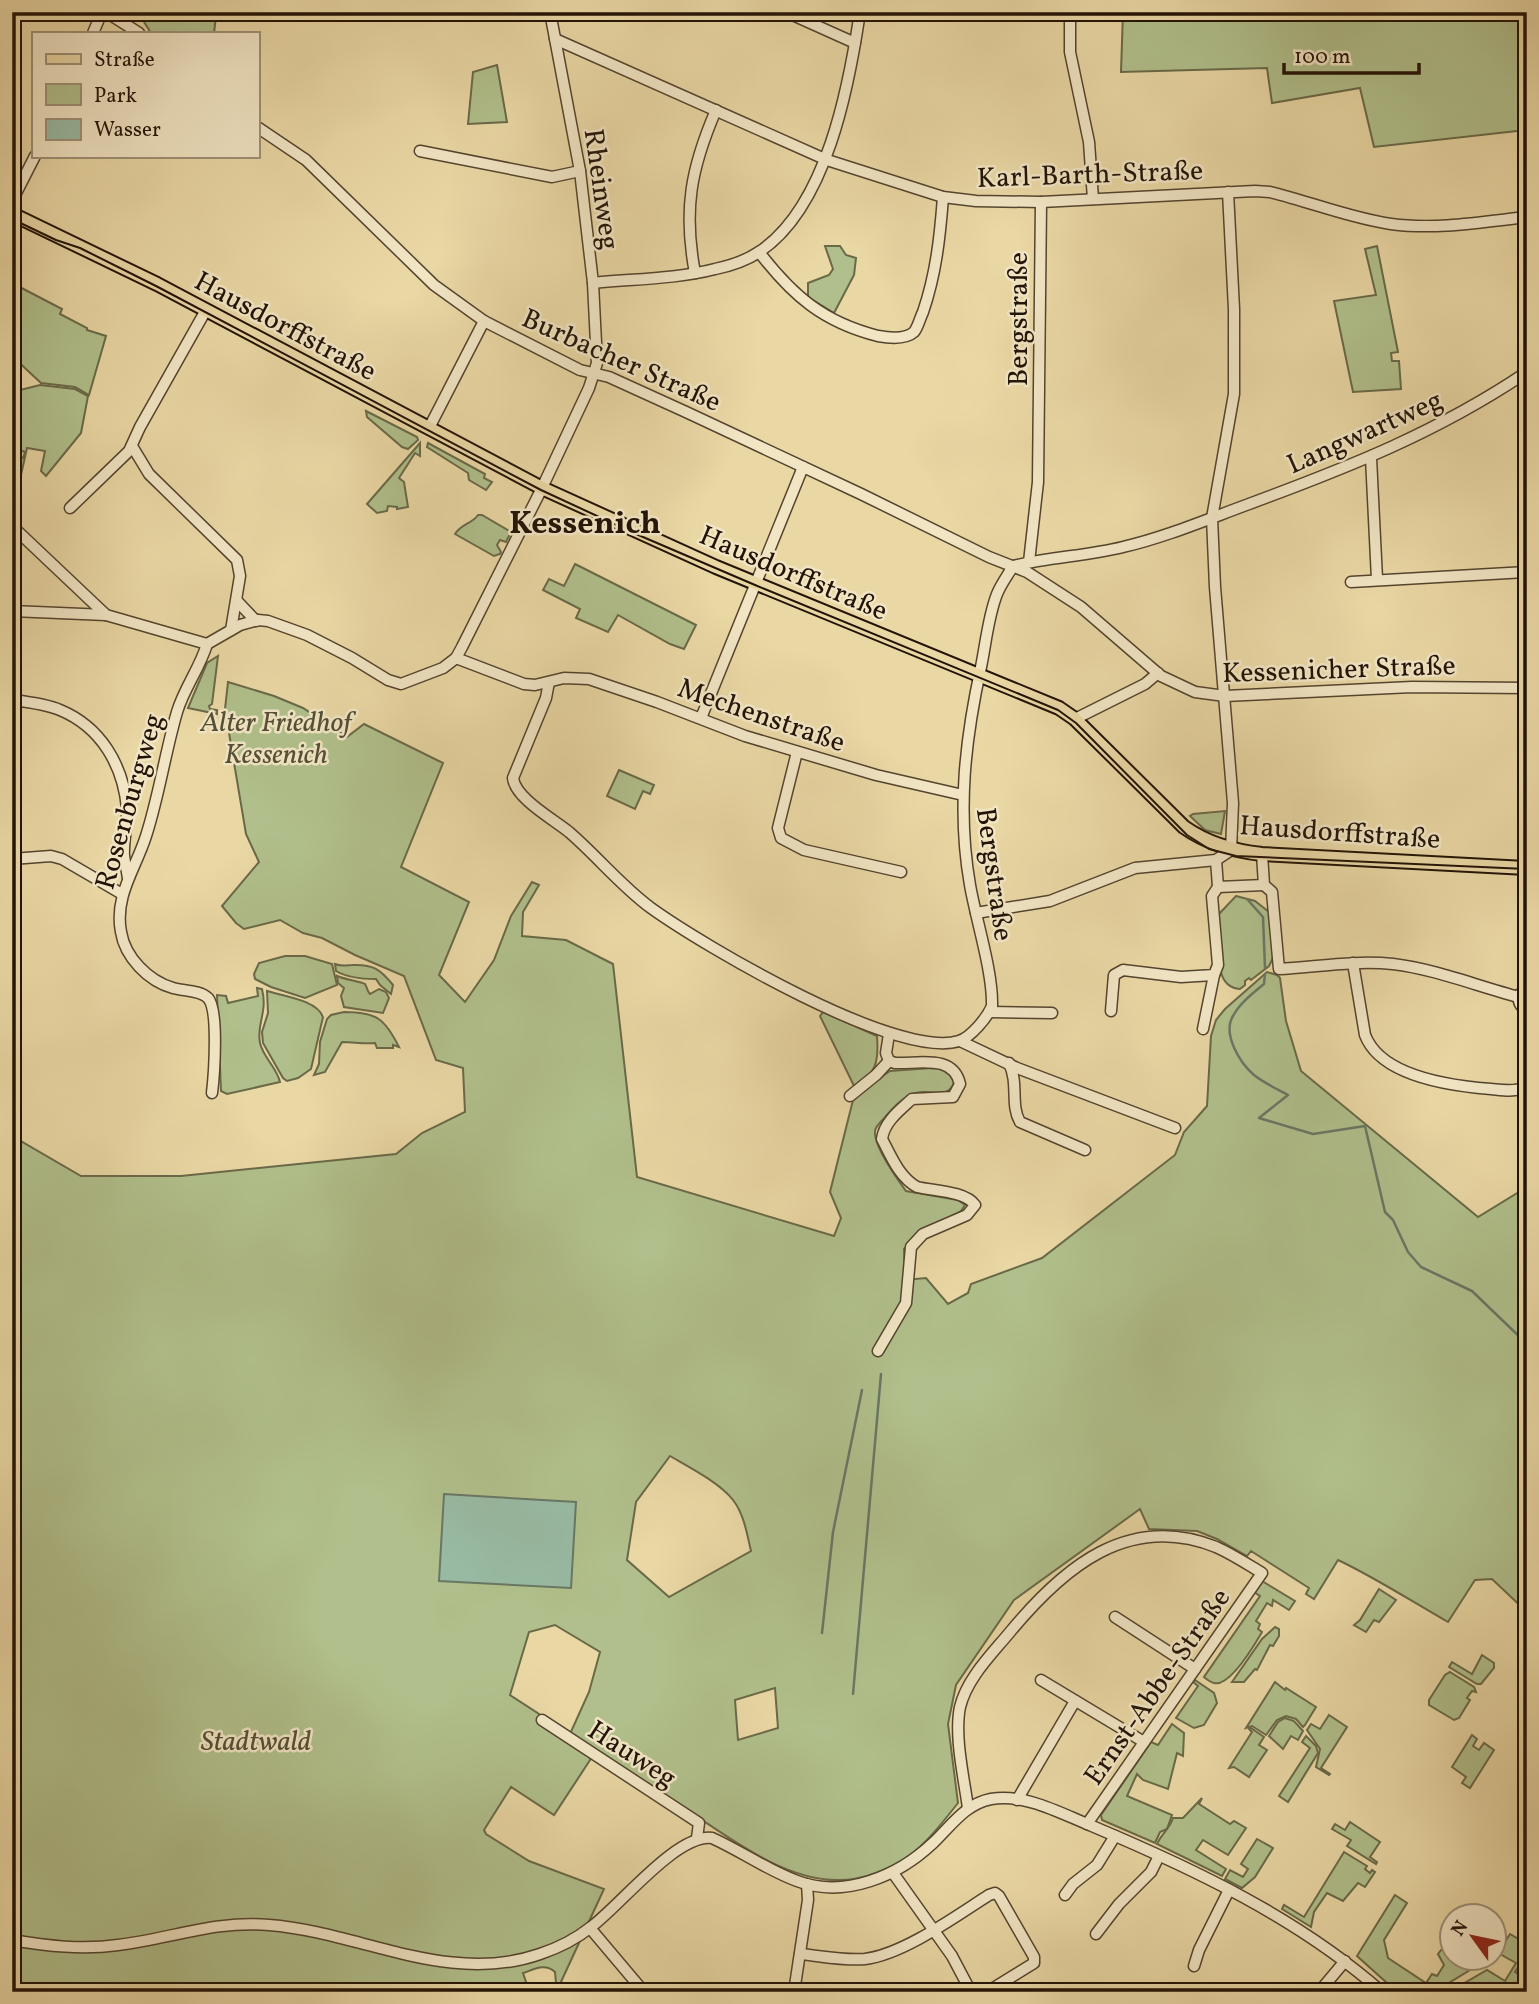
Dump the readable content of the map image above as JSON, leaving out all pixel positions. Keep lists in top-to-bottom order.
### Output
{
  "streets": {
    "main road": ["Hausdorffstraße"],
    "street": [
      "Karl-Barth-Straße",
      "Rheinweg",
      "Bergstraße",
      "Burbacher Straße",
      "Langwartweg",
      "Kessenicher Straße",
      "Mechenstraße",
      "Rosenburgweg",
      "Ernst-Abbe-Straße",
      "Hauweg"
    ]
  },
  "crossings": [
    ["Karl-Barth-Straße", "Rheinweg"],
    ["Karl-Barth-Straße", "Bergstraße"],
    ["Rheinweg", "Burbacher Straße"],
    ["Bergstraße", "Hausdorffstraße"],
    ["Bergstraße", "Burbacher Straße"],
    ["Bergstraße", "Langwartweg"],
    ["Bergstraße", "Kessenicher Straße"],
    ["Bergstraße", "Mechenstraße"],
    ["Burbacher Straße", "Langwartweg"],
    ["Burbacher Straße", "Kessenicher Straße"],
    ["Langwartweg", "Kessenicher Straße"]
  ],
  "districts": ["Kessenich"],
  "parks": ["Alter Friedhof Kessenich", "Stadtwald"],
  "legend": ["Straße", "Park", "Wasser"],
  "scale_bar": "100 m",
  "north": "top left"
}
